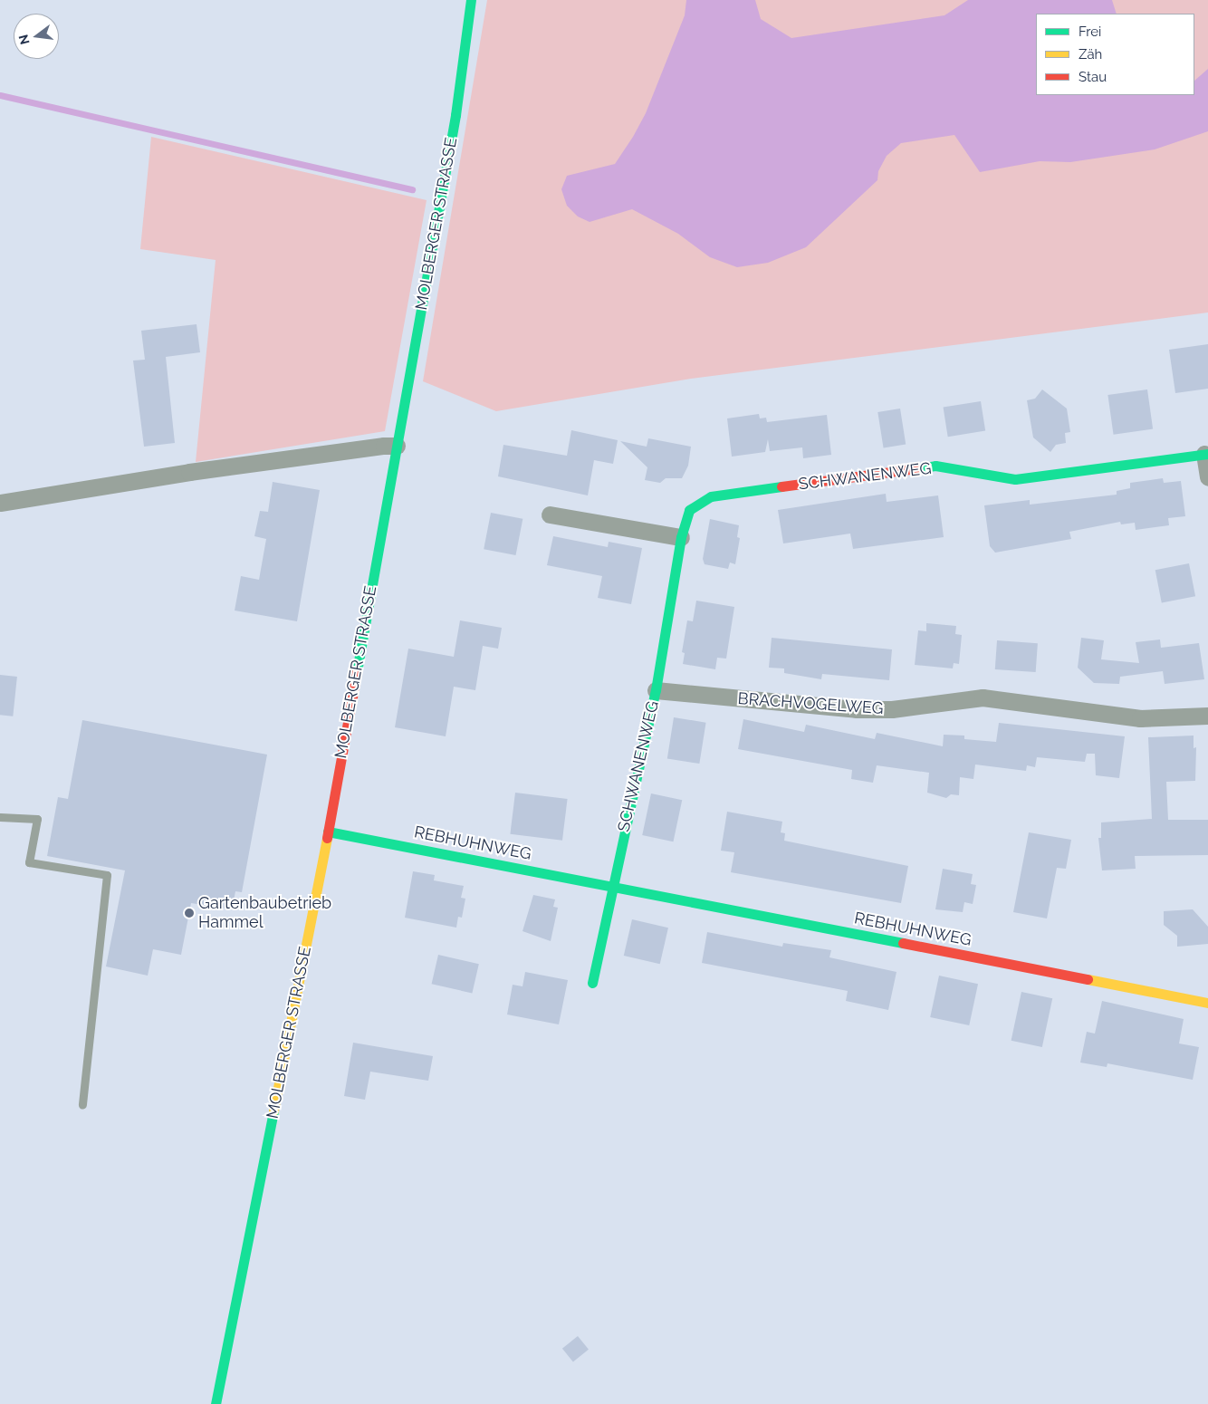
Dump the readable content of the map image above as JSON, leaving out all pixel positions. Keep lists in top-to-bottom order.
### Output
{
  "streets": {
    "street": [
      "MOLBERGER STRASSE",
      "SCHWANENWEG",
      "BRACHVOGELWEG",
      "REBHUHNWEG"
    ]
  },
  "crossings": [
    ["MOLBERGER STRASSE", "REBHUHNWEG"],
    ["SCHWANENWEG", "BRACHVOGELWEG"],
    ["SCHWANENWEG", "REBHUHNWEG"]
  ],
  "places": ["Gartenbaubetrieb Hammel"],
  "legend": ["Frei", "Zäh", "Stau"],
  "north": "left"
}
